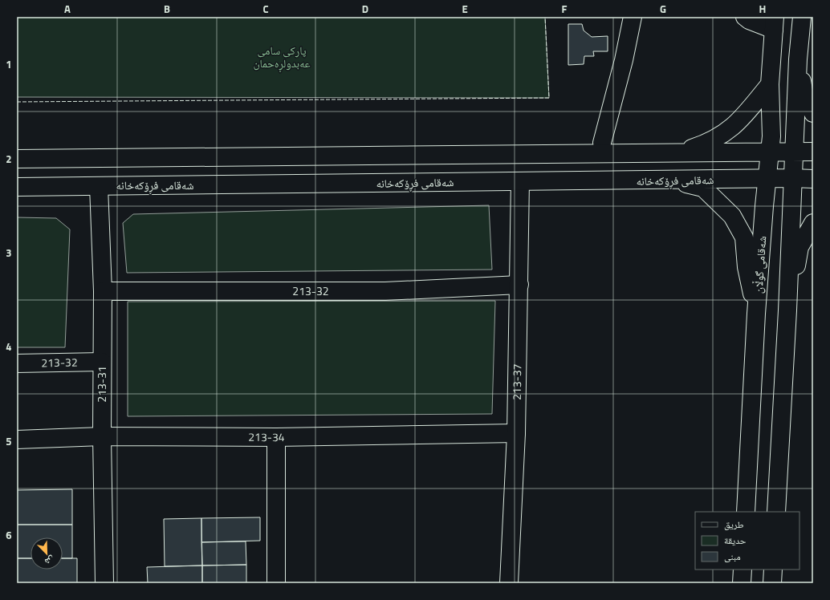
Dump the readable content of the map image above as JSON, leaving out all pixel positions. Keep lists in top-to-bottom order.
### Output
{
  "streets": {
    "main road": [
      "شەقامی فڕۆکەخانە",
      "شەقامی گوڵان",
      "213-32",
      "213-37",
      "213-31",
      "213-34"
    ]
  },
  "crossings": [
    ["شەقامی فڕۆکەخانە", "شەقامی گوڵان"],
    ["شەقامی فڕۆکەخانە", "213-37"],
    ["شەقامی فڕۆکەخانە", "213-31"],
    ["213-32", "213-37"],
    ["213-32", "213-31"],
    ["213-37", "213-34"],
    ["213-31", "213-34"]
  ],
  "parks": ["پارکی سامی عەبدولڕەحمان"],
  "legend": ["طريق", "حديقة", "مبنى"],
  "north": "bottom right",
  "grid": {
    "columns": [
      "A",
      "B",
      "C",
      "D",
      "E",
      "F",
      "G",
      "H"
    ],
    "rows": [
      "1",
      "2",
      "3",
      "4",
      "5",
      "6"
    ]
  }
}
